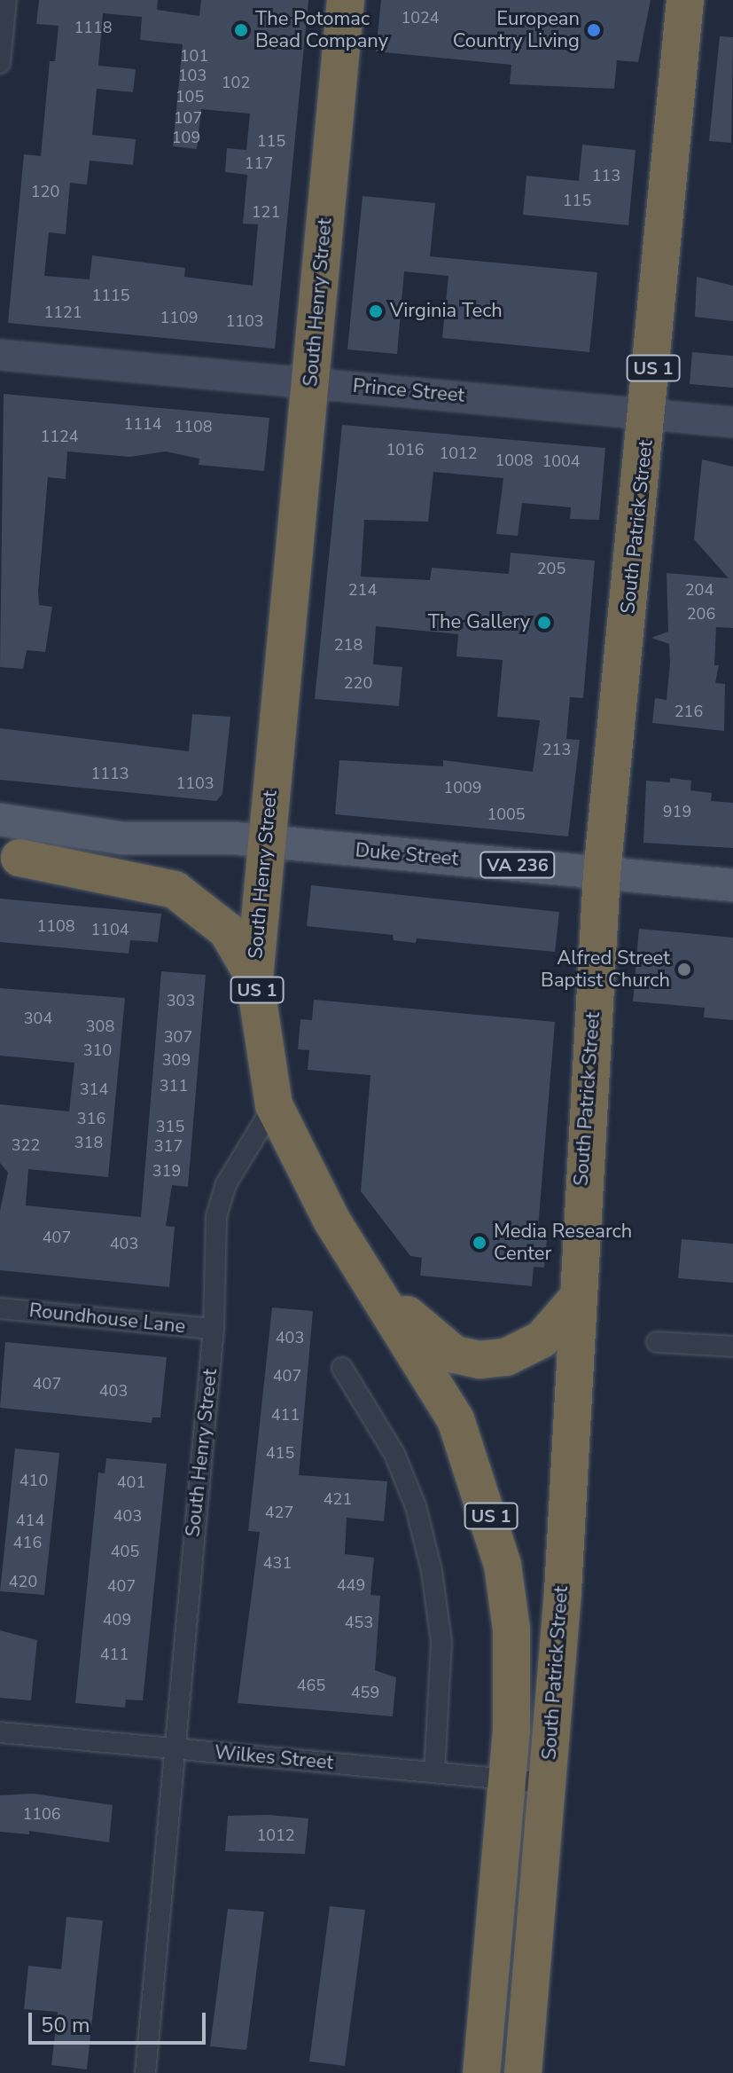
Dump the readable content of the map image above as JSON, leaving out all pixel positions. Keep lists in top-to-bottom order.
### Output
{
  "streets": {
    "highway": ["South Henry Street", "US 1", "South Patrick Street"],
    "main road": ["Duke Street", "VA 236"],
    "street": ["Prince Street", "Roundhouse Lane", "Wilkes Street"]
  },
  "crossings": [
    ["South Henry Street", "Prince Street"],
    ["South Henry Street", "South Patrick Street"],
    ["South Henry Street", "Duke Street"],
    ["South Henry Street", "Roundhouse Lane"],
    ["South Henry Street", "Wilkes Street"],
    ["Prince Street", "South Patrick Street"],
    ["South Patrick Street", "Duke Street"],
    ["South Patrick Street", "Wilkes Street"]
  ],
  "places": [
    "The Potomac Bead Company",
    "European Country Living",
    "Virginia Tech",
    "The Gallery",
    "Alfred Street Baptist Church",
    "Media Research Center"
  ],
  "house_numbers": [
    "1024",
    "1118",
    "101",
    "103",
    "102",
    "105",
    "107",
    "109",
    "115",
    "117",
    "113",
    "120",
    "115",
    "121",
    "1115",
    "1121",
    "1109",
    "1103",
    "1114",
    "1108",
    "1124",
    "1016",
    "1012",
    "1008",
    "1004",
    "205",
    "214",
    "204",
    "206",
    "218",
    "220",
    "216",
    "213",
    "1113",
    "1103",
    "1009",
    "919",
    "1005",
    "1108",
    "1104",
    "303",
    "304",
    "308",
    "307",
    "310",
    "309",
    "311",
    "314",
    "316",
    "315",
    "318",
    "322",
    "317",
    "319",
    "407",
    "403",
    "403",
    "407",
    "407",
    "403",
    "411",
    "415",
    "410",
    "401",
    "421",
    "427",
    "403",
    "414",
    "416",
    "405",
    "431",
    "420",
    "449",
    "407",
    "409",
    "453",
    "411",
    "465",
    "459",
    "1106",
    "1012"
  ],
  "scale_bar": "50 m"
}
